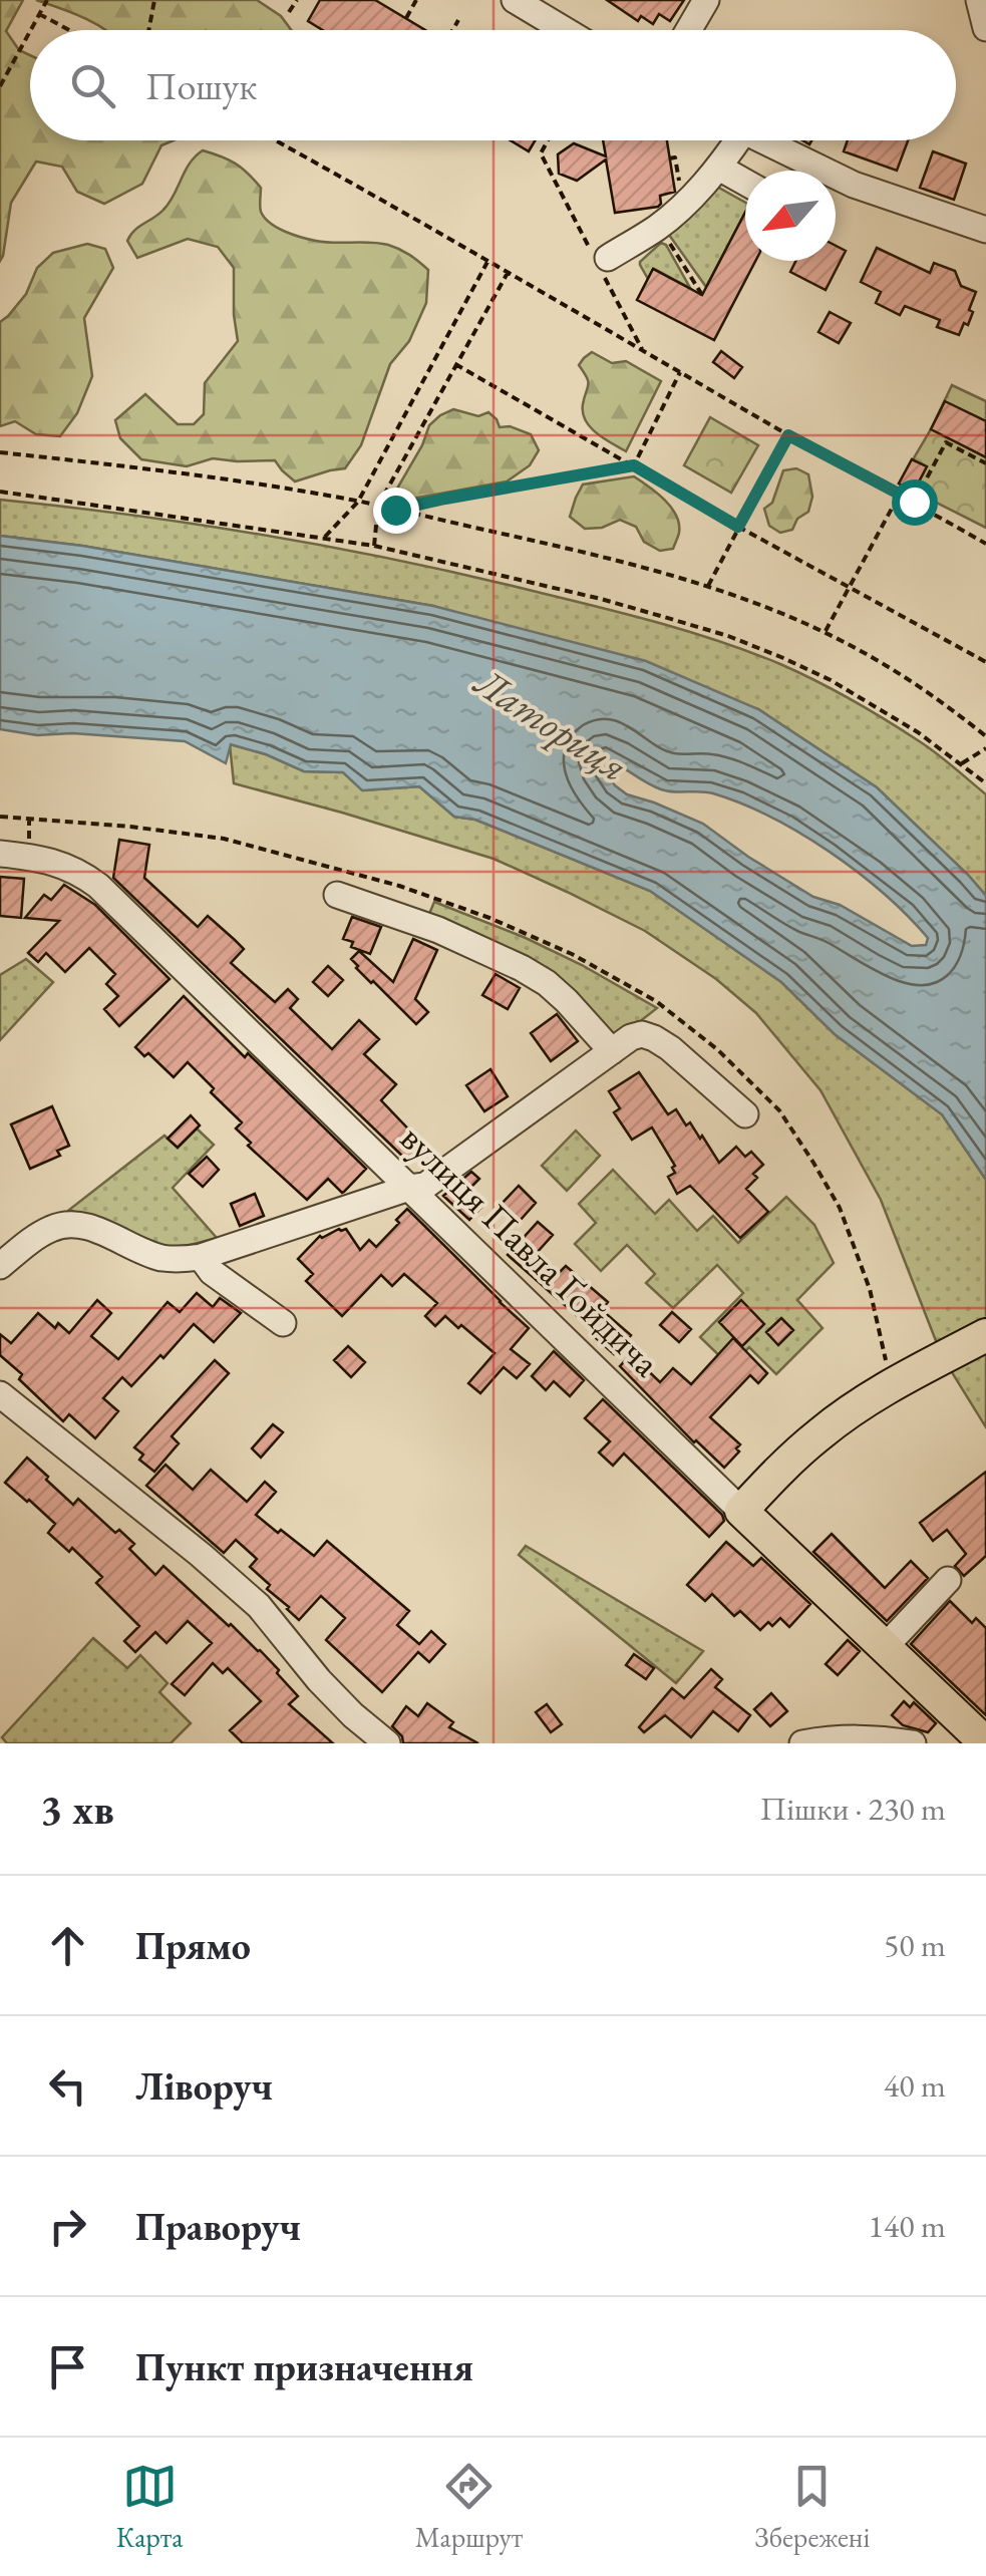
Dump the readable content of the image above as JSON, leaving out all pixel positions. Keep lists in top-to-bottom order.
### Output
{
  "streets": {
    "main road": ["вулиця Павла Ґойдича"]
  },
  "water": ["Латориця"],
  "north": "bottom left",
  "page": {
    "search": "Пошук",
    "heading": ["3 хв", "Пішки · 230 m"],
    "list": [
      ["Прямо", "50 m"],
      ["Ліворуч", "40 m"],
      ["Праворуч", "140 m"],
      "Пункт призначення"
    ],
    "nav": ["Карта", "Маршрут", "Збережені"]
  }
}
